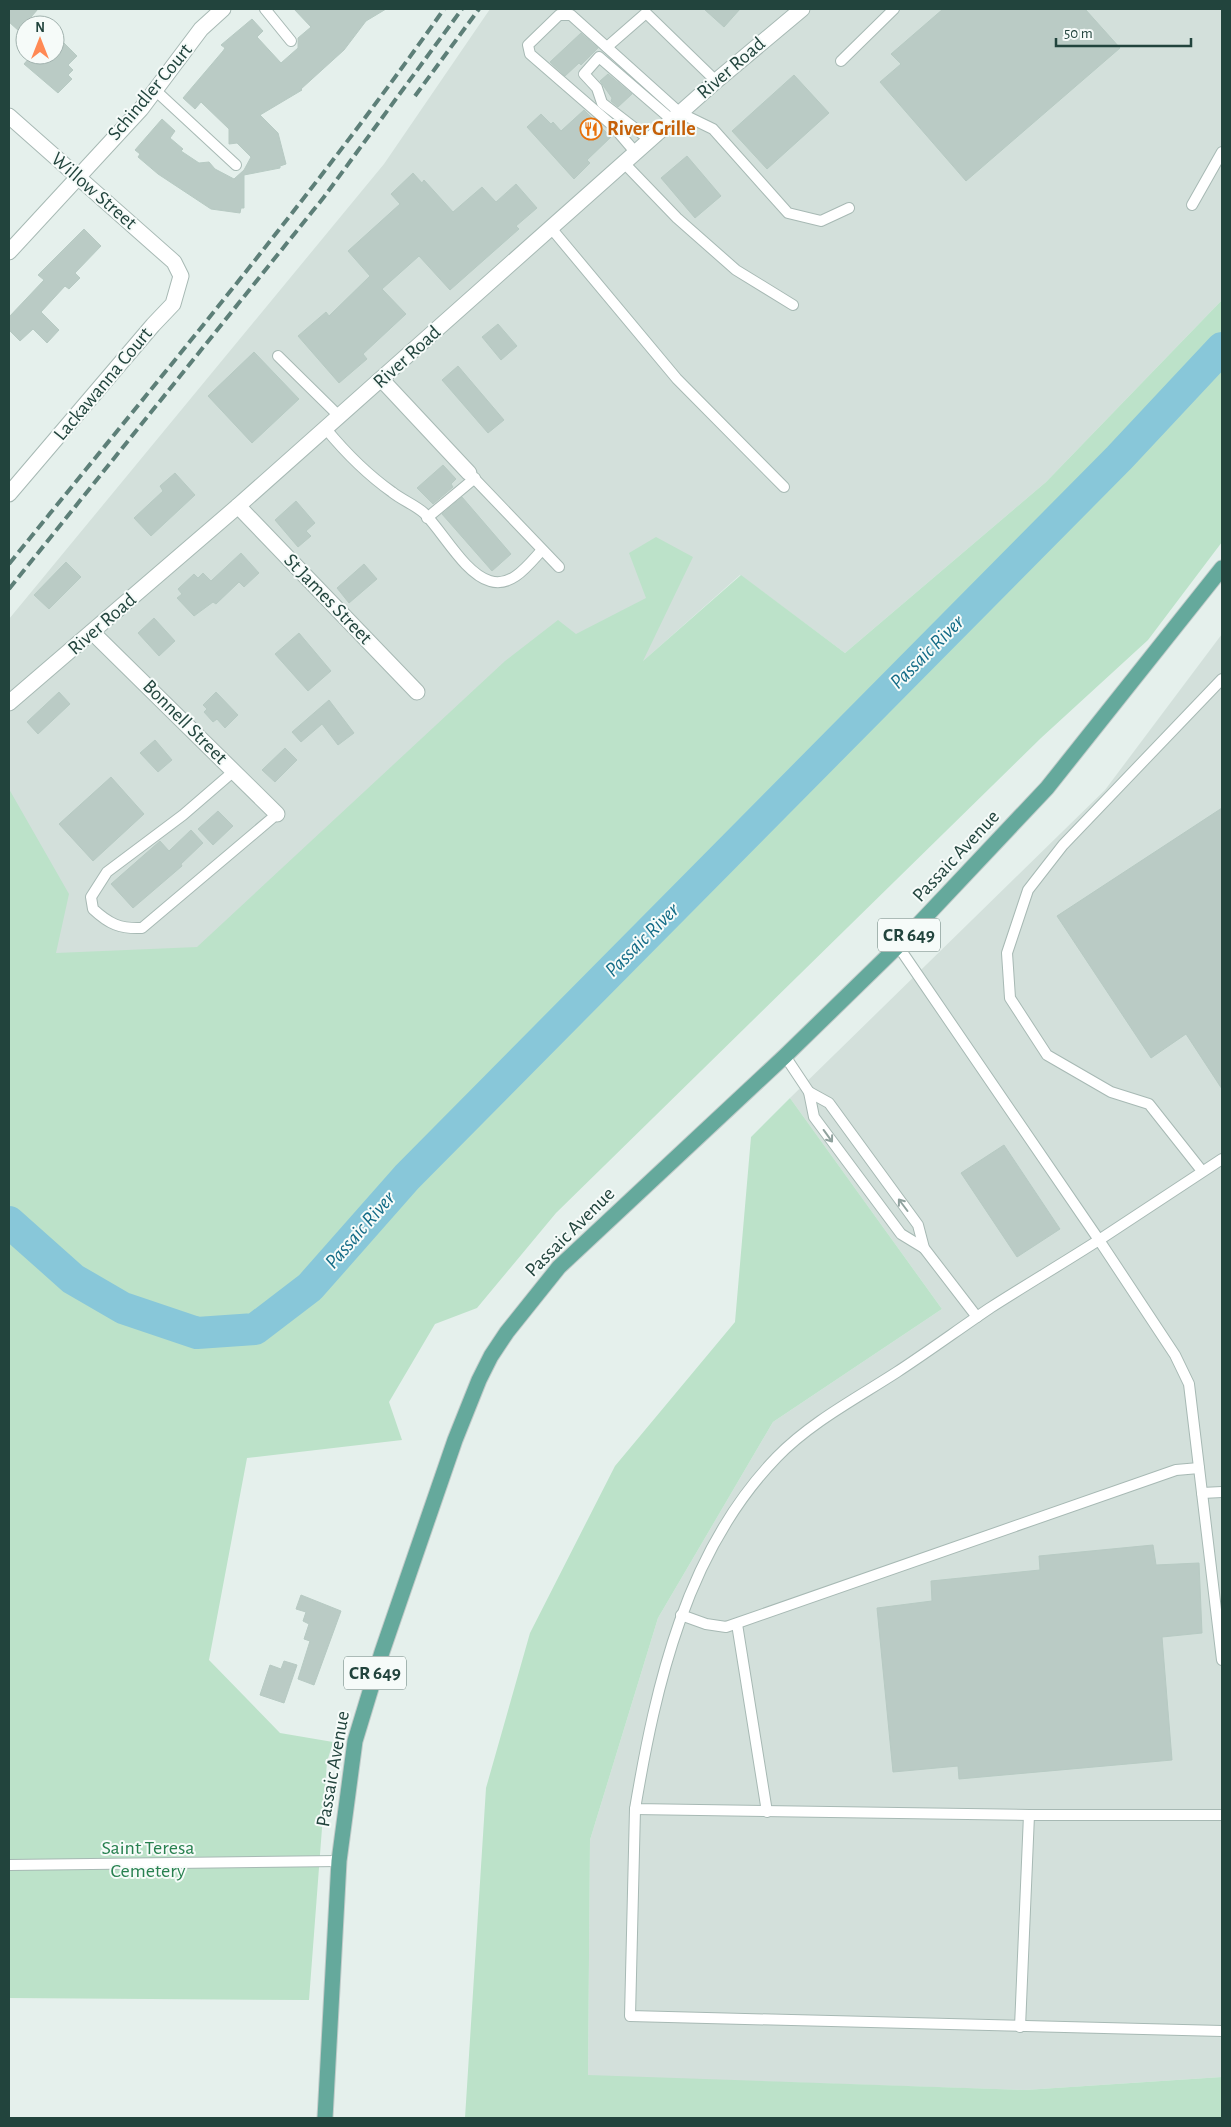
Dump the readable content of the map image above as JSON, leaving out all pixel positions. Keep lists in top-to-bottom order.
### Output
{
  "streets": {
    "main road": ["Passaic Avenue", "CR 649"],
    "street": [
      "River Road",
      "Schindler Court",
      "Willow Street",
      "Lackawanna Court",
      "St James Street",
      "Bonnell Street"
    ]
  },
  "crossings": [
    ["River Road", "St James Street"],
    ["River Road", "Bonnell Street"],
    ["Schindler Court", "Willow Street"],
    ["Willow Street", "Lackawanna Court"]
  ],
  "water": ["Passaic River"],
  "parks": ["Saint Teresa Cemetery"],
  "places": {
    "restaurant": ["River Grille"]
  },
  "scale_bar": "50 m",
  "north": "top"
}
